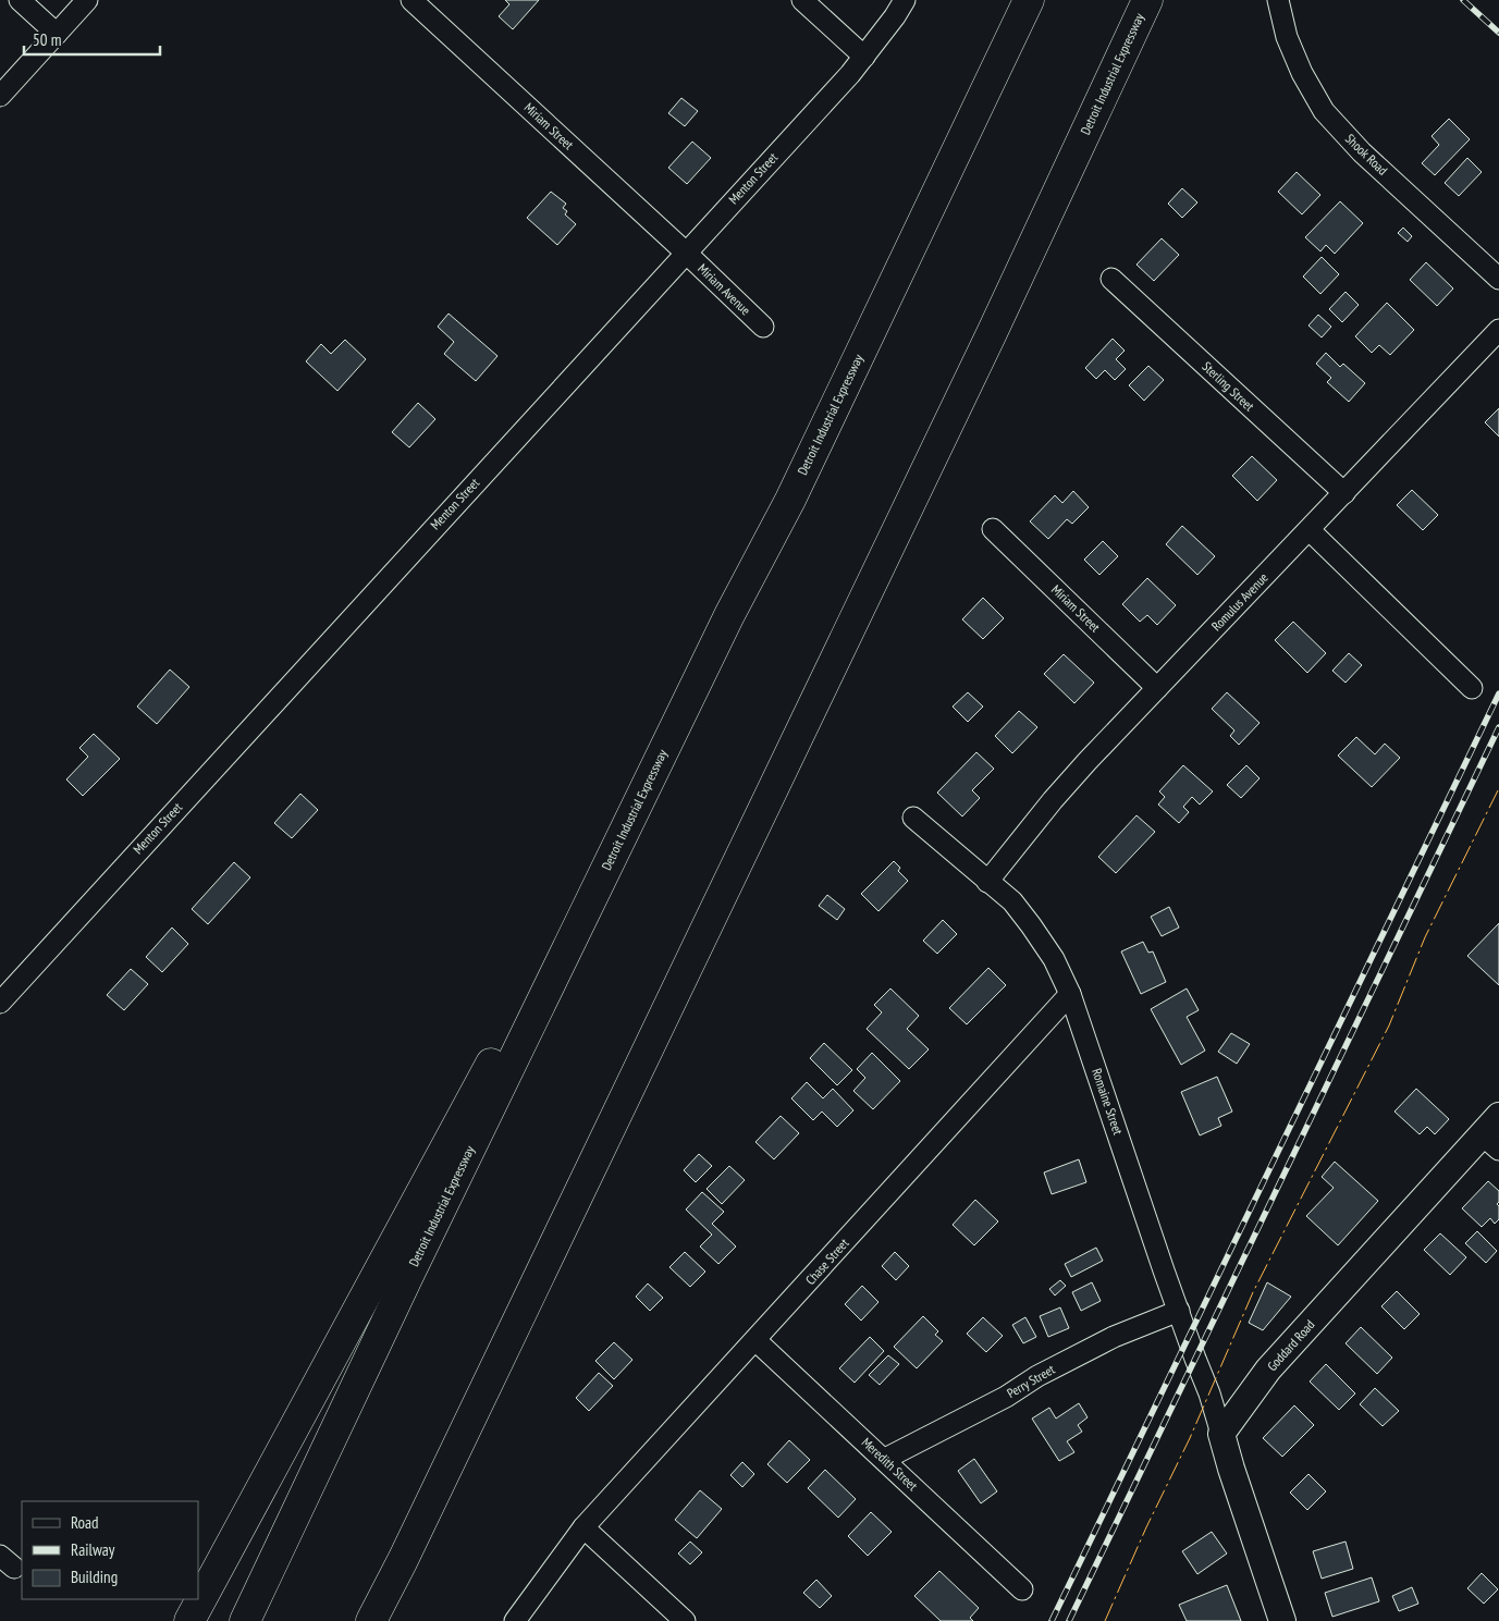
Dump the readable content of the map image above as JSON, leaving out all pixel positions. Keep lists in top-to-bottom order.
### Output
{
  "streets": {
    "highway": ["Detroit Industrial Expressway"],
    "main road": ["Goddard Road"],
    "street": [
      "Miriam Street",
      "Shook Road",
      "Menton Street",
      "Miriam Avenue",
      "Sterling Street",
      "Romulus Avenue",
      "Romaine Street",
      "Chase Street",
      "Perry Street",
      "Meredith Street"
    ]
  },
  "crossings": [
    ["Miriam Street", "Menton Street"],
    ["Miriam Street", "Miriam Avenue"],
    ["Miriam Street", "Romulus Avenue"],
    ["Menton Street", "Miriam Avenue"],
    ["Sterling Street", "Romulus Avenue"],
    ["Romulus Avenue", "Romaine Street"],
    ["Romaine Street", "Chase Street"],
    ["Romaine Street", "Goddard Road"],
    ["Romaine Street", "Perry Street"],
    ["Chase Street", "Meredith Street"],
    ["Perry Street", "Meredith Street"]
  ],
  "legend": ["Road", "Railway", "Building"],
  "scale_bar": "50 m"
}
